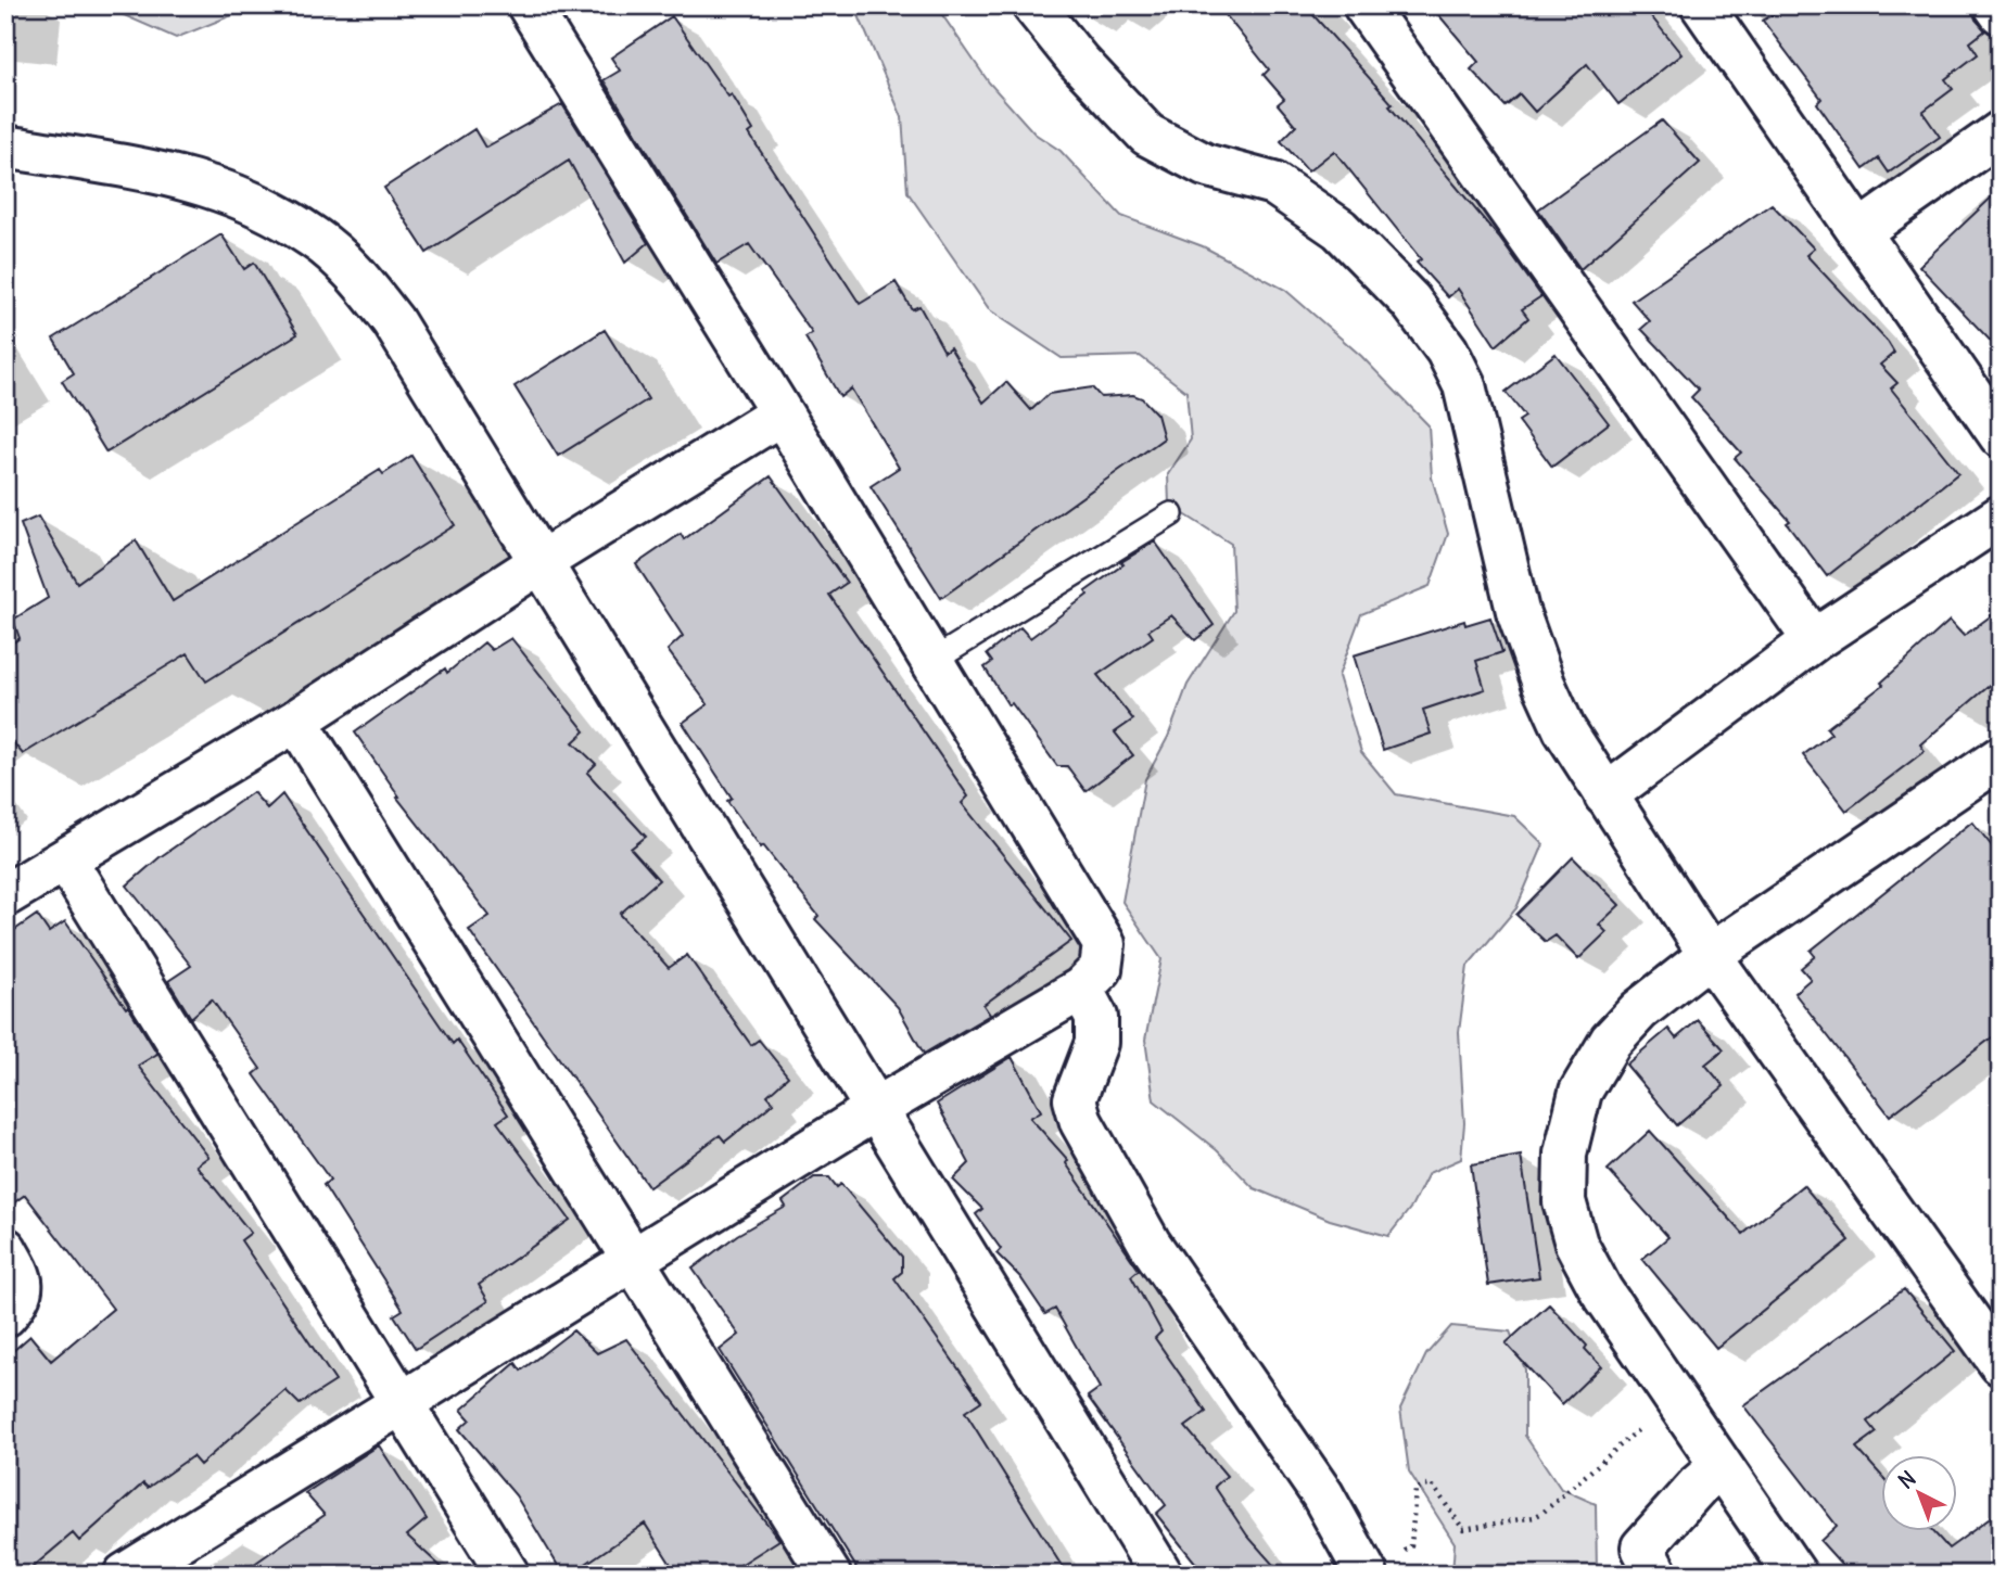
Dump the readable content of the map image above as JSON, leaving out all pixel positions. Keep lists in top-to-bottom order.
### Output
{
  "north": "top left"
}
